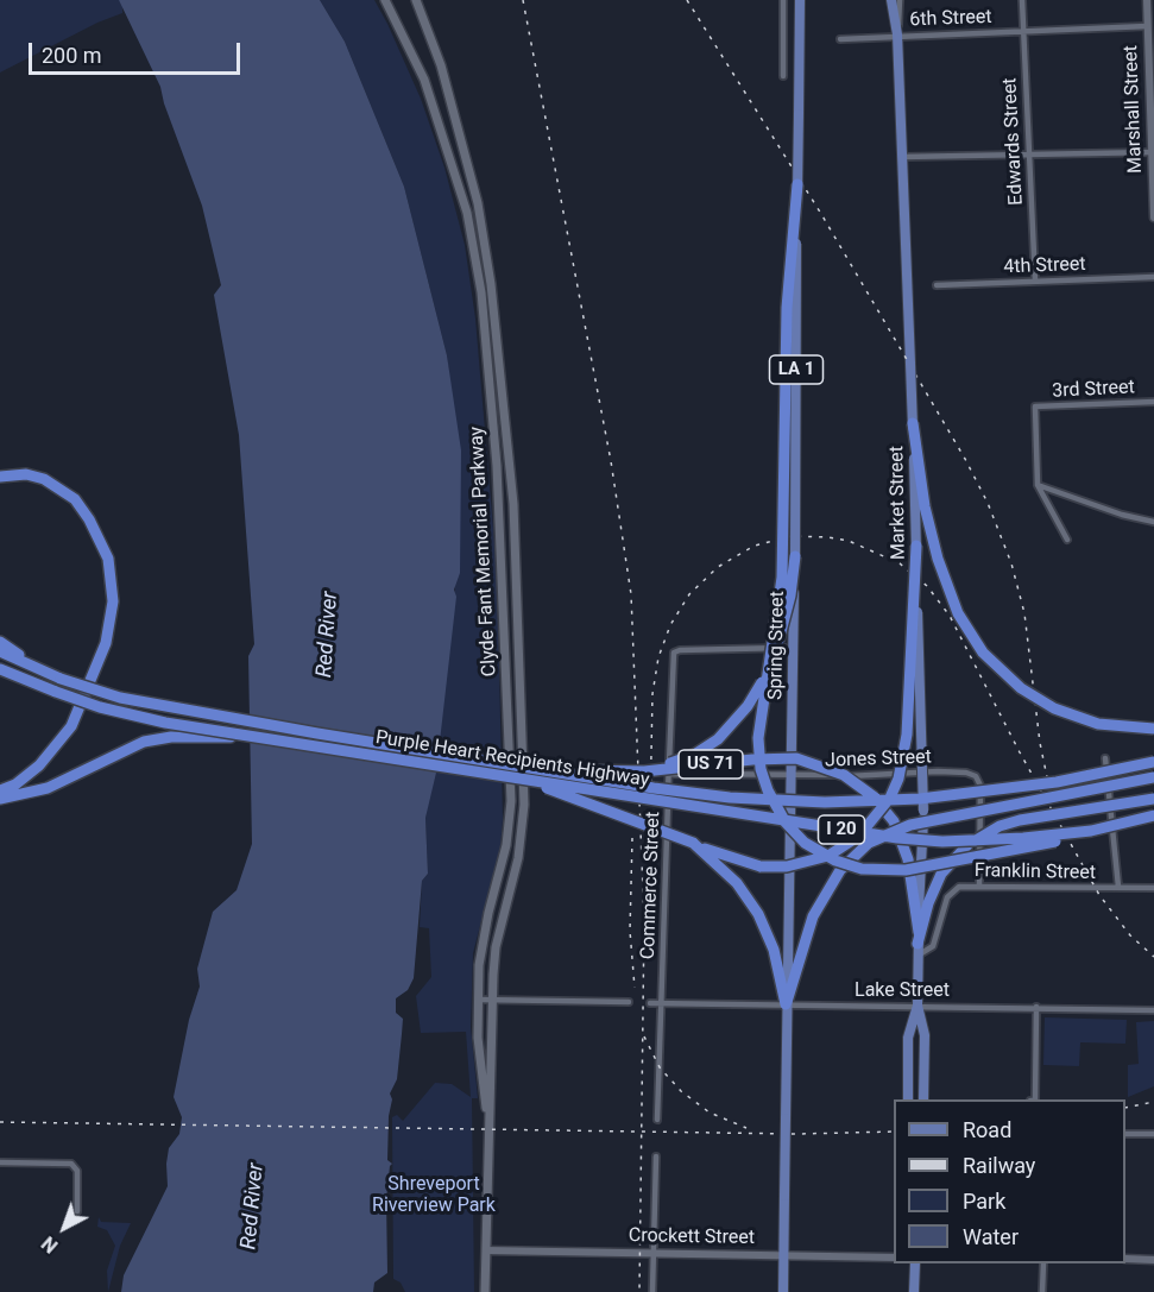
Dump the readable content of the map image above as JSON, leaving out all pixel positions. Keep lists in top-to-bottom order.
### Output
{
  "streets": {
    "highway": ["Purple Heart Recipients Highway", "US 71", "I 20"],
    "main road": [
      "LA 1",
      "Market Street",
      "Clyde Fant Memorial Parkway",
      "Spring Street"
    ],
    "street": [
      "6th Street",
      "Marshall Street",
      "Edwards Street",
      "4th Street",
      "3rd Street",
      "Jones Street",
      "Franklin Street",
      "Commerce Street",
      "Lake Street",
      "Crockett Street"
    ]
  },
  "crossings": [
    ["6th Street", "Marshall Street"],
    ["6th Street", "Edwards Street"],
    ["6th Street", "Market Street"],
    ["Edwards Street", "4th Street"],
    ["Market Street", "US 71"],
    ["Market Street", "Franklin Street"],
    ["Market Street", "Lake Street"],
    ["Clyde Fant Memorial Parkway", "Crockett Street"],
    ["Spring Street", "Jones Street"],
    ["Spring Street", "Lake Street"],
    ["Spring Street", "Crockett Street"],
    ["Purple Heart Recipients Highway", "US 71"],
    ["Jones Street", "Franklin Street"],
    ["Jones Street", "Commerce Street"],
    ["Commerce Street", "Lake Street"]
  ],
  "water": ["Red River"],
  "parks": ["Shreveport Riverview Park"],
  "legend": [
    "Road",
    "Railway",
    "Park",
    "Water"
  ],
  "scale_bar": "200 m",
  "north": "bottom left"
}
